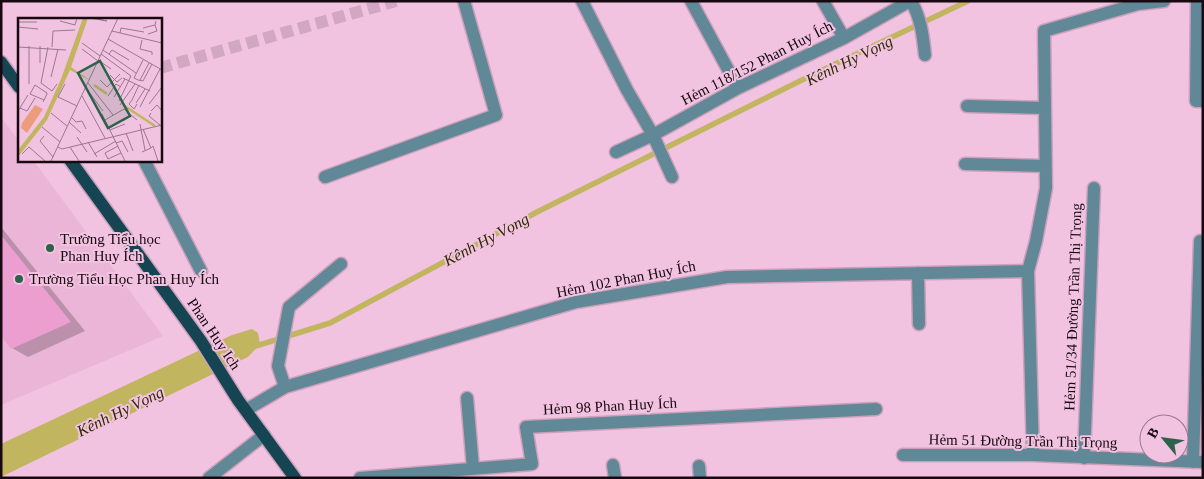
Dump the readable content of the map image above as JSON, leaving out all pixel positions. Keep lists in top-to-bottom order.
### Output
{
  "streets": {
    "main road": ["Phan Huy Ich"],
    "street": [
      "Hẻm 118/152 Phan Huy Ích",
      "Hẻm 102 Phan Huy Ích",
      "Hẻm 51/34 Đường Trần Thị Trọng",
      "Hẻm 98 Phan Huy Ích",
      "Hẻm 51 Đường Trần Thị Trọng"
    ]
  },
  "crossings": [
    ["Hẻm 102 Phan Huy Ích", "Phan Huy Ich"],
    ["Hẻm 51/34 Đường Trần Thị Trọng", "Hẻm 51 Đường Trần Thị Trọng"]
  ],
  "water": ["Kênh Hy Vọng"],
  "places": ["Trường Tiểu học Phan Huy Ích", "Trường Tiểu Học Phan Huy Ích"],
  "north": "top left"
}
